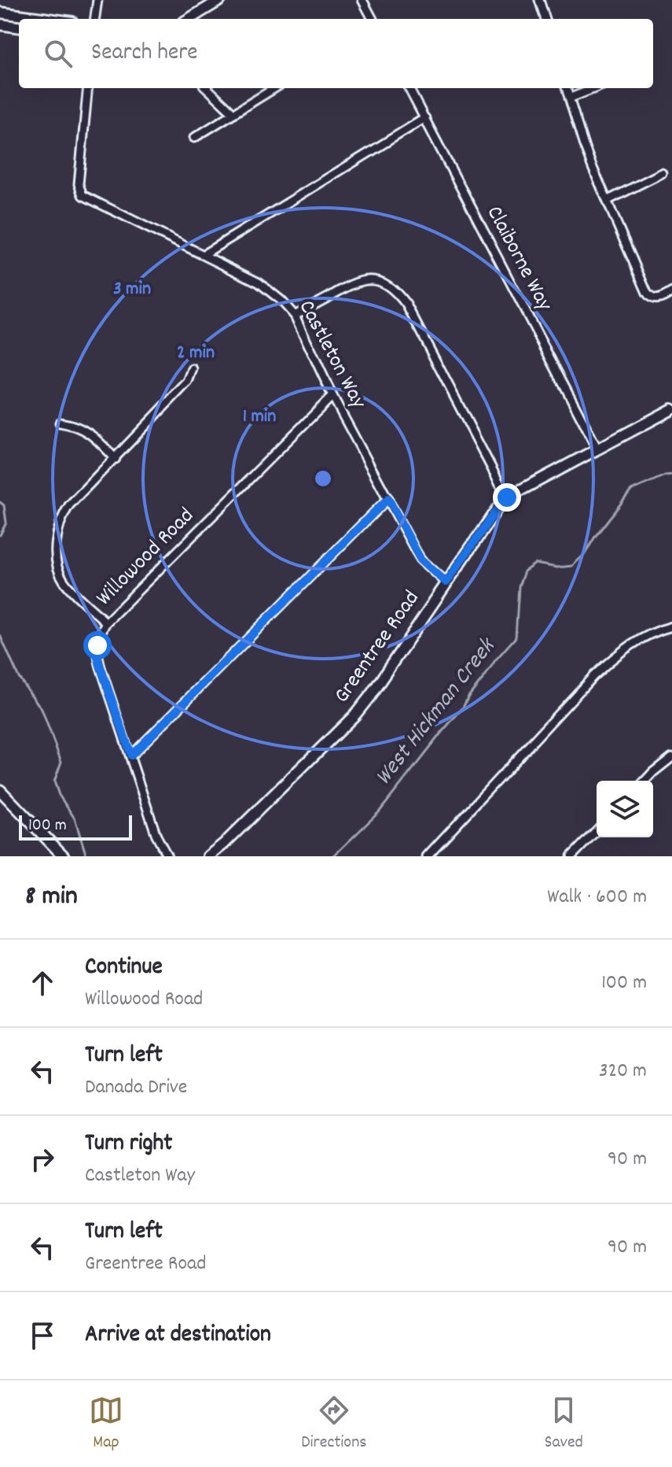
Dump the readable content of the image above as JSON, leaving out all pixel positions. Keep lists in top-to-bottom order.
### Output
{
  "streets": {
    "street": [
      "Claiborne Way",
      "Castleton Way",
      "Willowood Road",
      "Greentree Road"
    ]
  },
  "crossings": [
    ["Claiborne Way", "Greentree Road"],
    ["Castleton Way", "Willowood Road"],
    ["Castleton Way", "Greentree Road"]
  ],
  "water": ["West Hickman Creek"],
  "scale_bar": "100 m",
  "page": {
    "search": "Search here",
    "scale": "100 m",
    "heading": ["8 min", "Walk · 600 m"],
    "list": [
      ["Continue", "Willowood Road", "100 m"],
      ["Turn left", "Danada Drive", "320 m"],
      ["Turn right", "Castleton Way", "90 m"],
      ["Turn left", "Greentree Road", "90 m"],
      "Arrive at destination"
    ],
    "nav": ["Map", "Directions", "Saved"]
  },
  "rings": ["3 min", "2 min", "1 min"]
}
